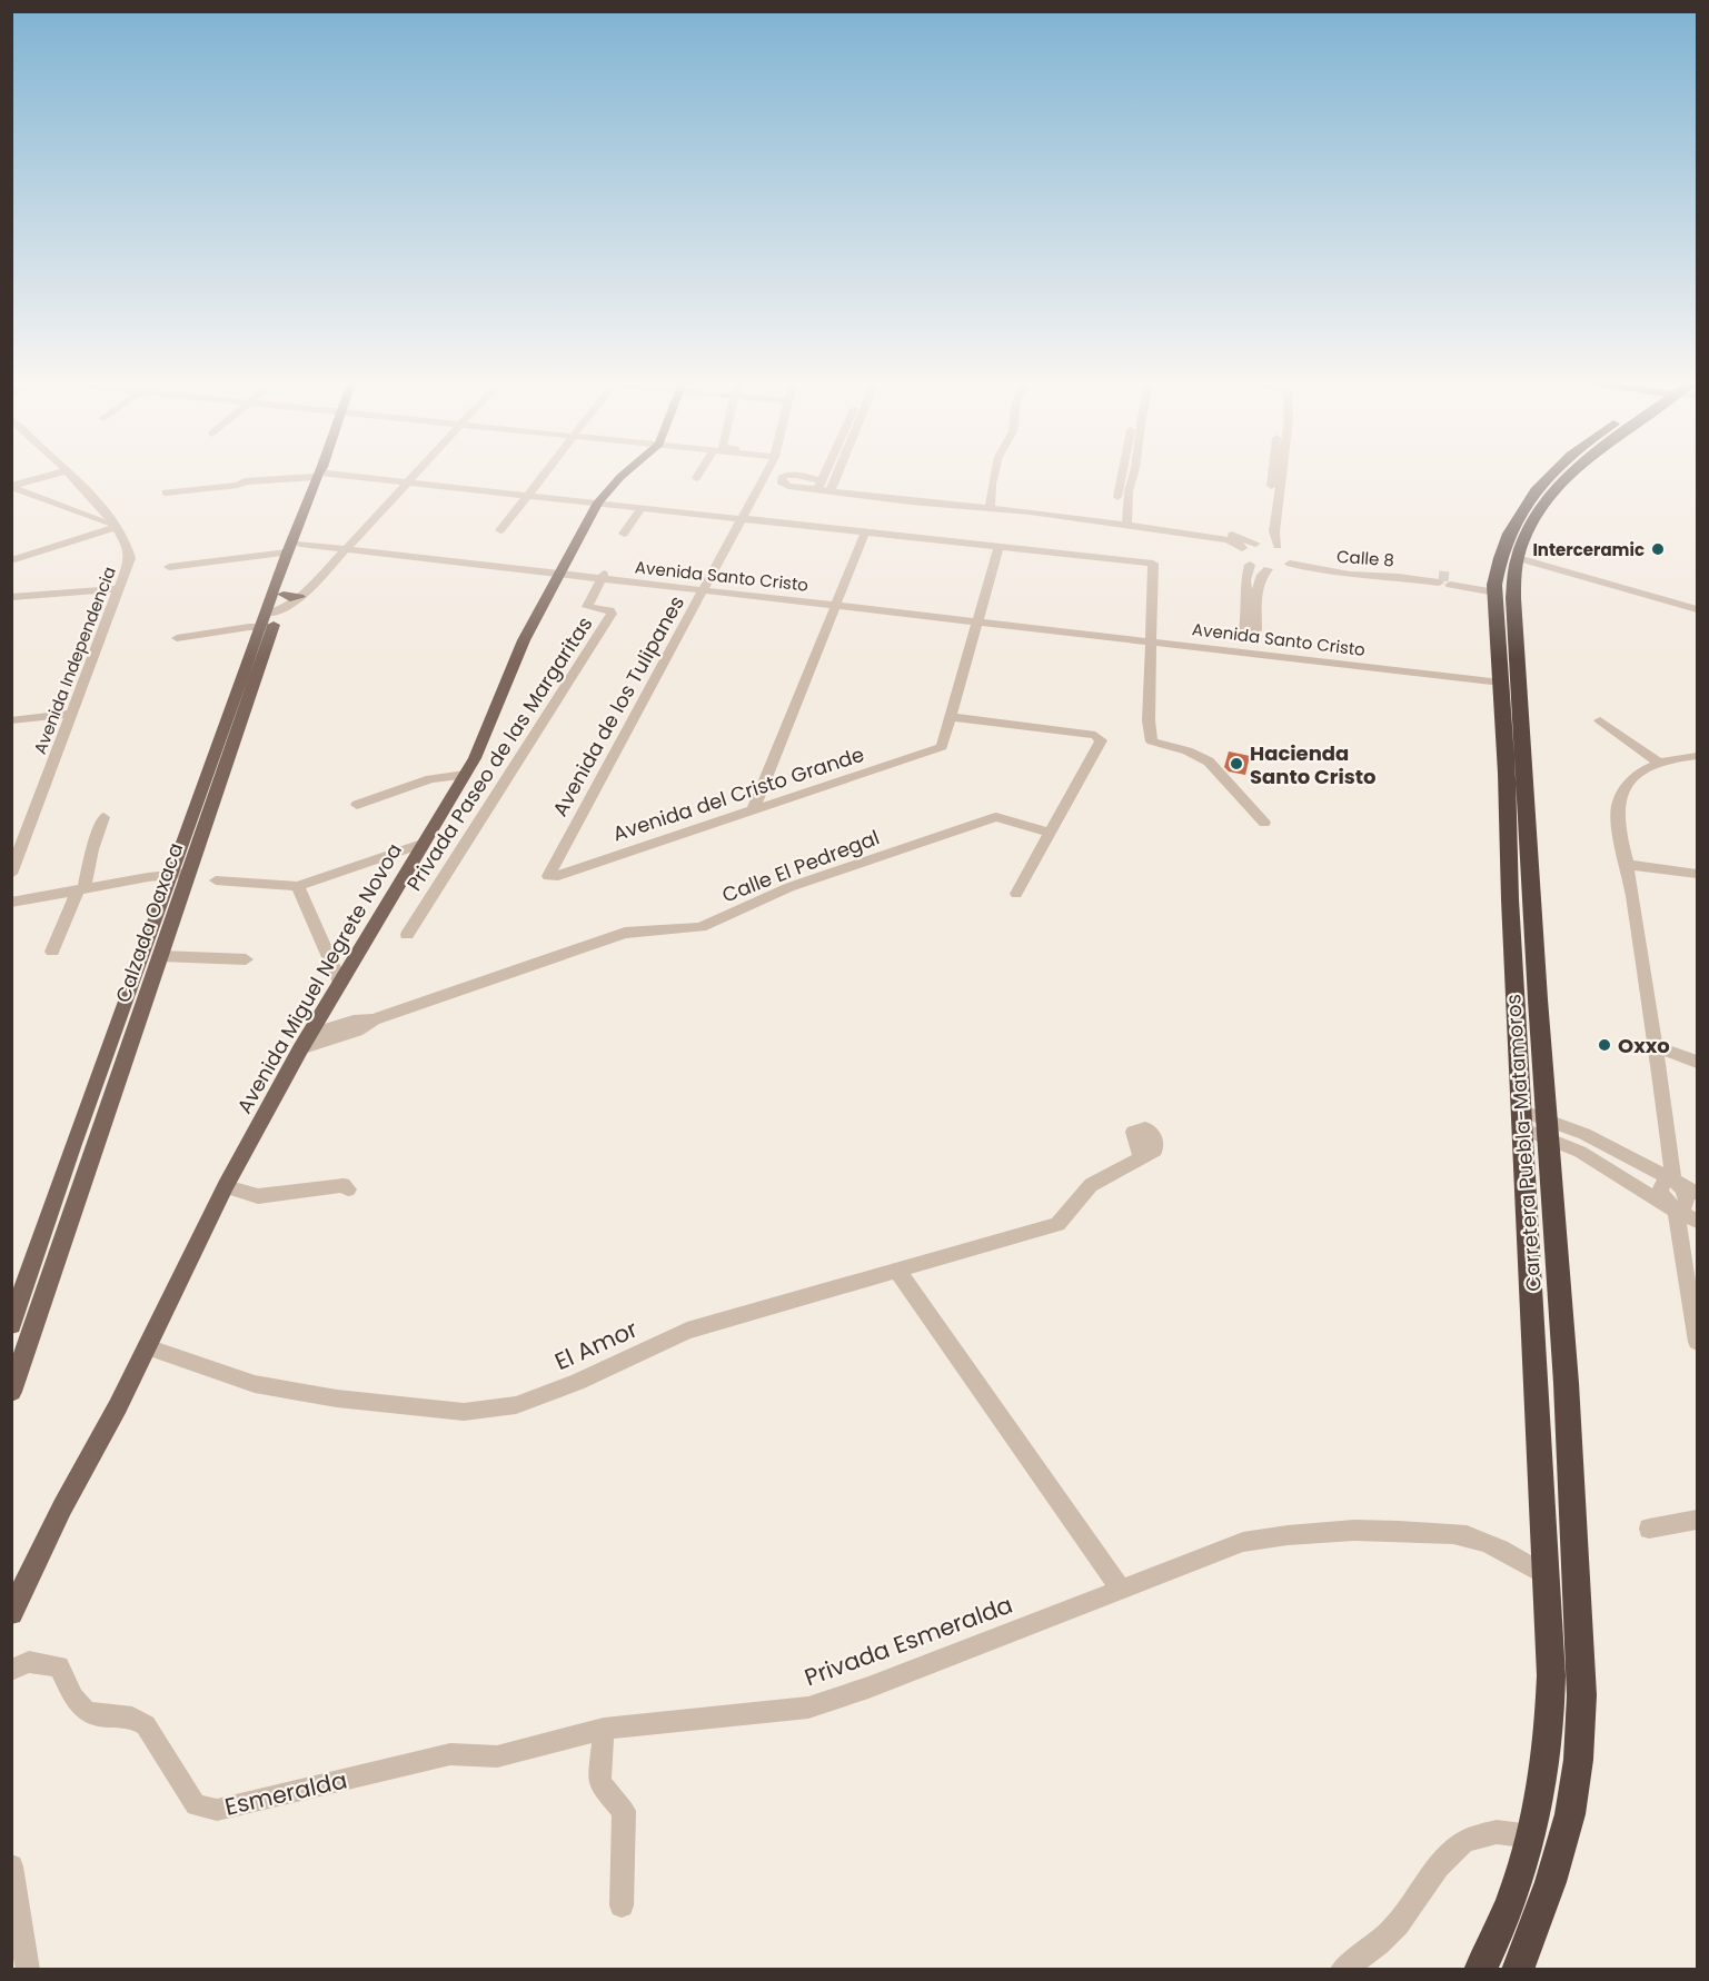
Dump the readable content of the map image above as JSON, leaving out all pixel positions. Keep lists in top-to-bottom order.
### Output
{
  "streets": {
    "highway": ["Carretera Puebla-Matamoros"],
    "main road": ["Calzada Oaxaca", "Avenida Miguel Negrete Novoa"],
    "street": [
      "Calle 8",
      "Avenida Santo Cristo",
      "Avenida Independencia",
      "Avenida de los Tulipanes",
      "Privada Paseo de las Margaritas",
      "Avenida del Cristo Grande",
      "Calle El Pedregal",
      "El Amor",
      "Privada Esmeralda",
      "Esmeralda"
    ]
  },
  "crossings": [
    ["Calle 8", "Carretera Puebla-Matamoros"],
    ["Avenida Santo Cristo", "Avenida de los Tulipanes"],
    ["Avenida Santo Cristo", "Privada Paseo de las Margaritas"],
    ["Avenida Santo Cristo", "Calzada Oaxaca"],
    ["Avenida Santo Cristo", "Avenida Miguel Negrete Novoa"],
    ["Avenida Santo Cristo", "Carretera Puebla-Matamoros"],
    ["Avenida de los Tulipanes", "Avenida del Cristo Grande"],
    ["Calle El Pedregal", "Avenida Miguel Negrete Novoa"],
    ["Avenida Miguel Negrete Novoa", "El Amor"],
    ["Carretera Puebla-Matamoros", "Privada Esmeralda"],
    ["Privada Esmeralda", "Esmeralda"]
  ],
  "places": ["Interceramic", "Hacienda Santo Cristo", "Oxxo"]
}
